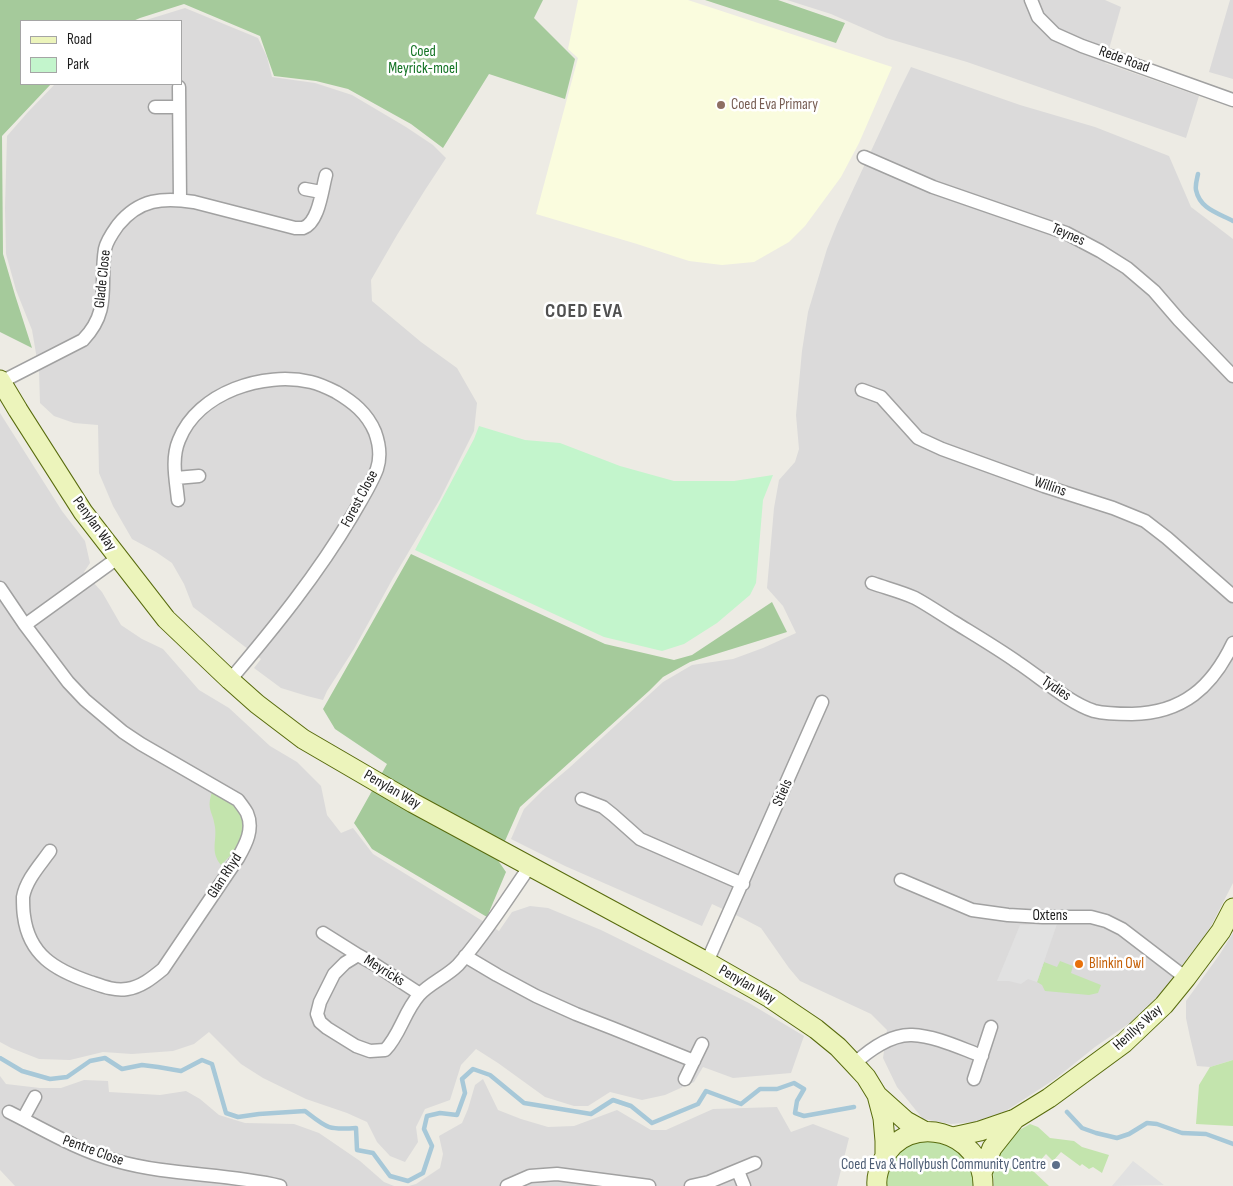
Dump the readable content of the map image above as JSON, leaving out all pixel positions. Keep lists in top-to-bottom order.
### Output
{
  "streets": {
    "street": [
      "Rede Road",
      "Teynes",
      "Glade Close",
      "Willins",
      "Forest Close",
      "Penylan Way",
      "Tydies",
      "Stiels",
      "Glan Rhyd",
      "Oxtens",
      "Meyricks",
      "Henllys Way",
      "Pentre Close"
    ]
  },
  "crossings": [
    ["Glade Close", "Penylan Way"],
    ["Forest Close", "Penylan Way"],
    ["Penylan Way", "Stiels"],
    ["Penylan Way", "Meyricks"],
    ["Oxtens", "Henllys Way"]
  ],
  "districts": ["COED EVA"],
  "parks": ["Coed Meyrick-moel"],
  "places": ["Coed Eva Primary", "Blinkin Owl", "Coed Eva & Hollybush Community Centre"],
  "legend": ["Road", "Park"]
}
